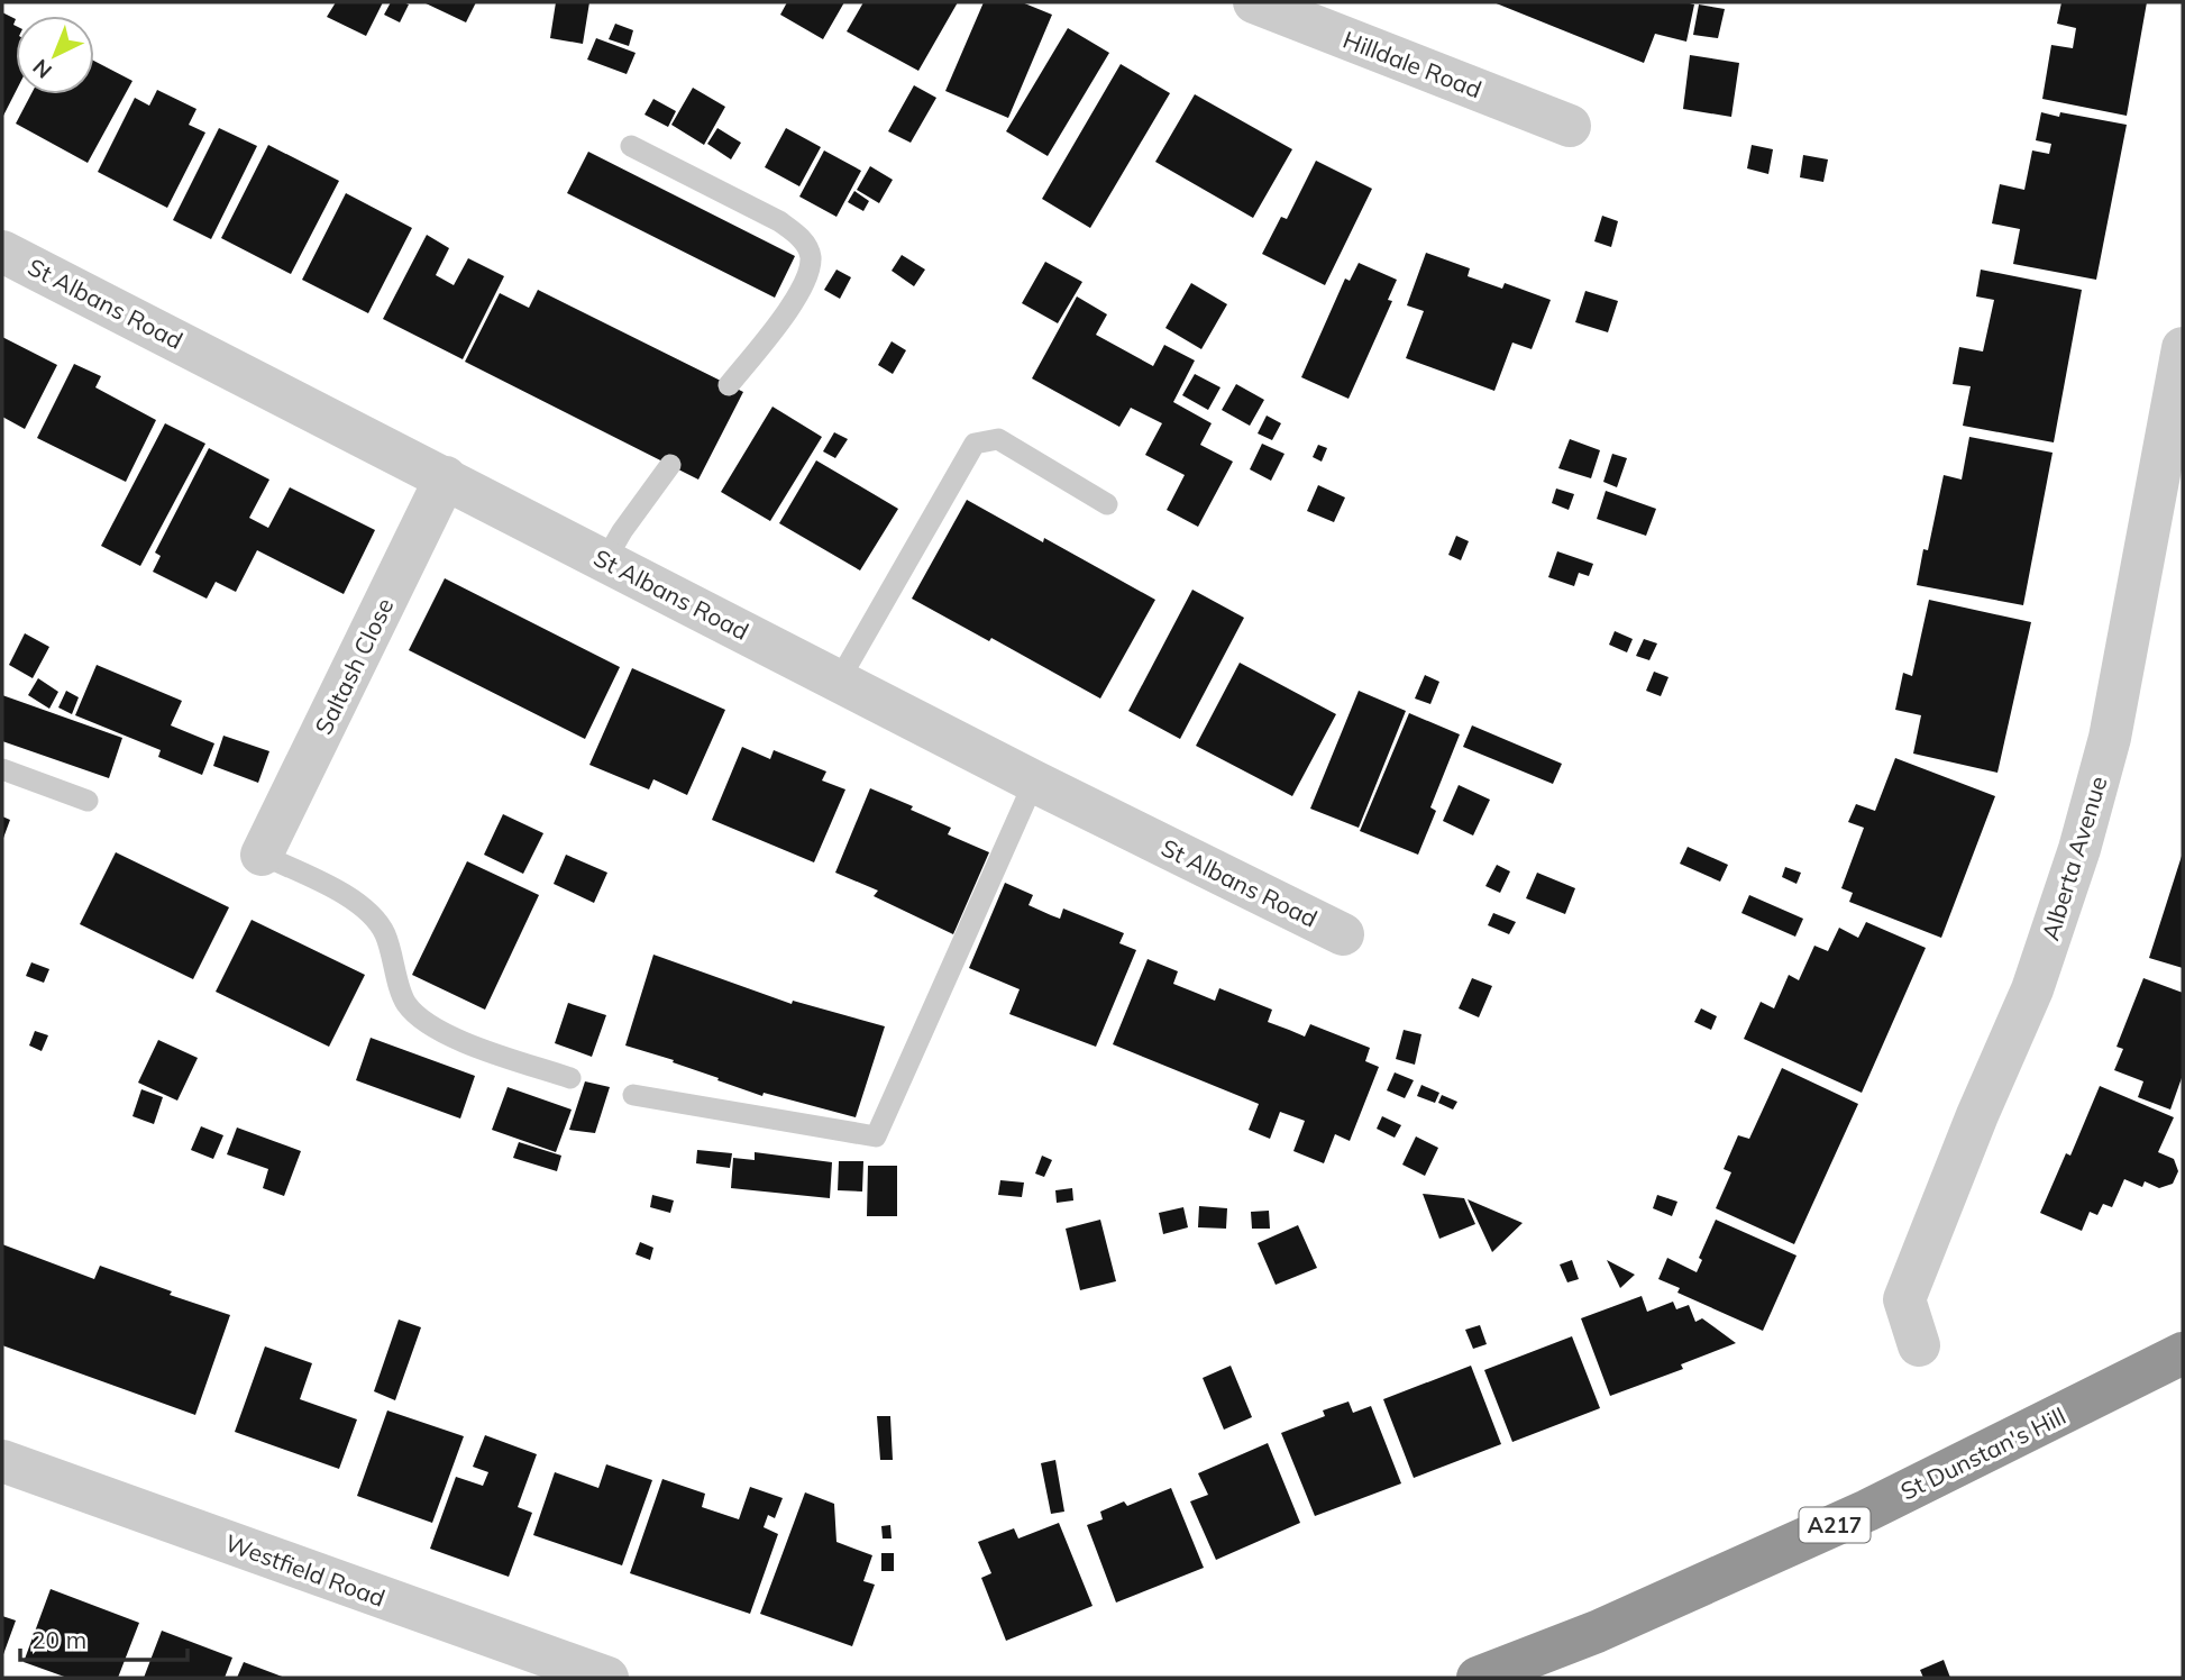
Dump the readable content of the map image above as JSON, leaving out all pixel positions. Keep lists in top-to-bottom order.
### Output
{
  "streets": {
    "highway": ["St Dunstan's Hill", "A217"],
    "street": [
      "Hilldale Road",
      "St Albans Road",
      "Saltash Close",
      "Alberta Avenue",
      "Westfield Road"
    ]
  },
  "crossings": [
    ["St Albans Road", "Saltash Close"]
  ],
  "scale_bar": "20 m",
  "north": "bottom left"
}
